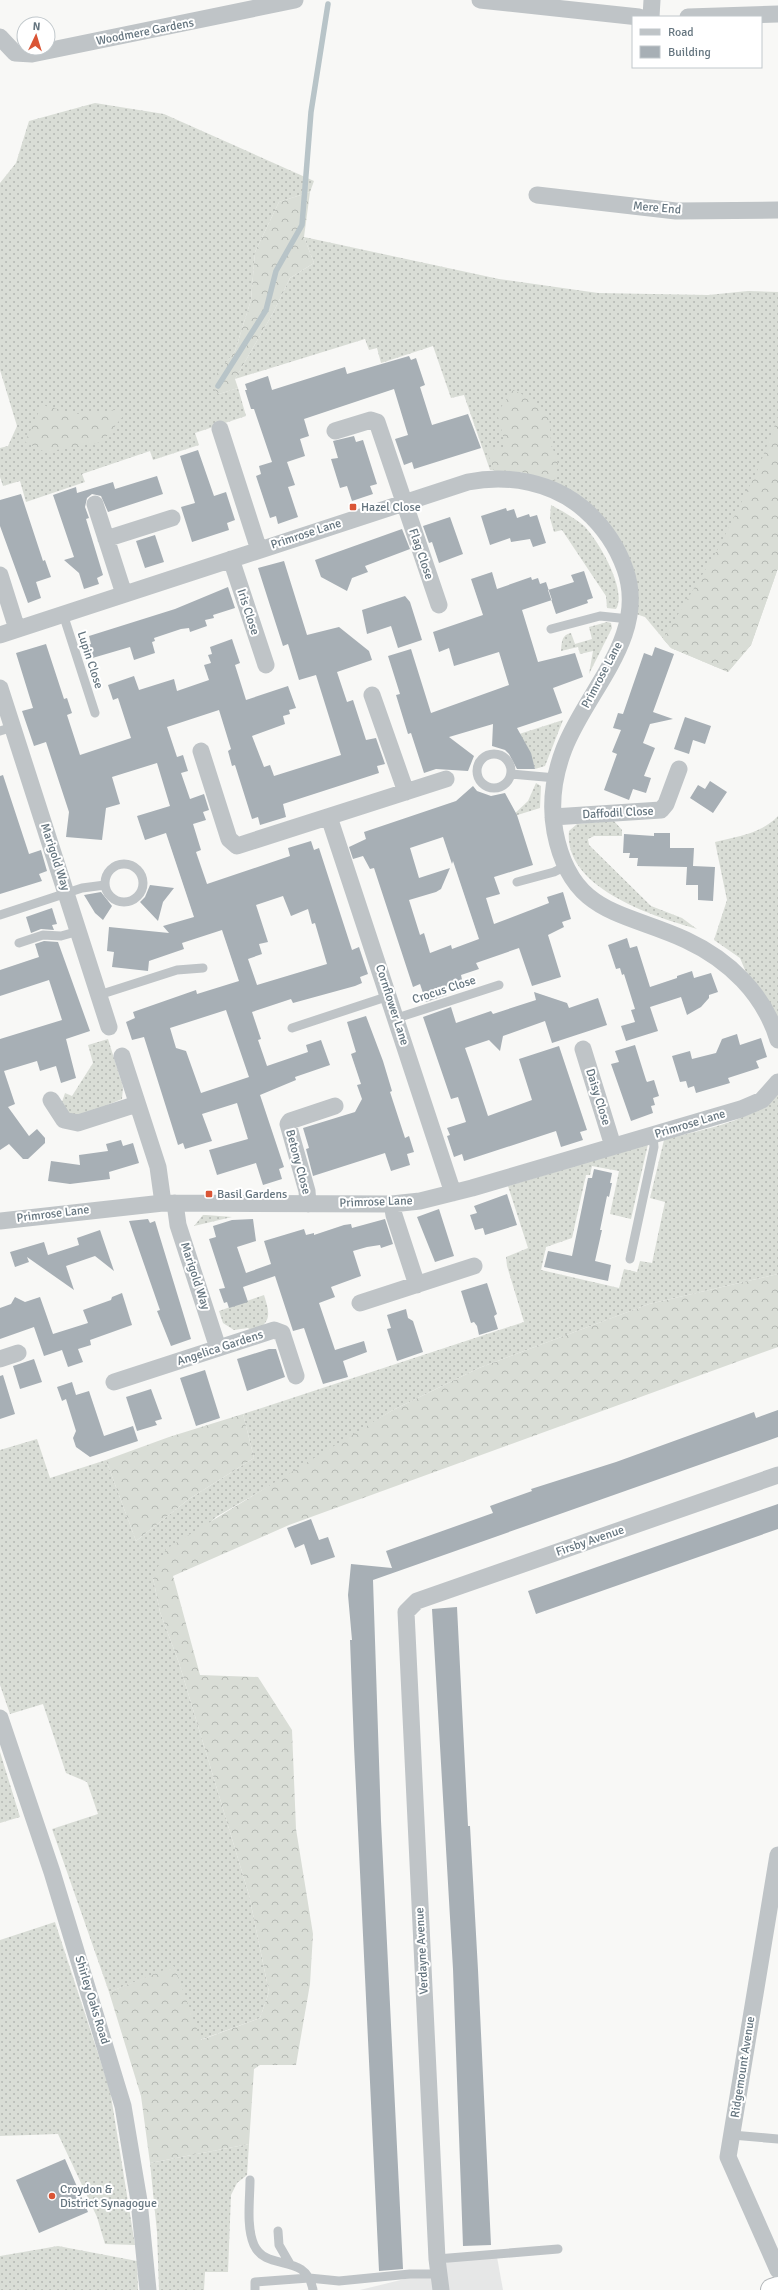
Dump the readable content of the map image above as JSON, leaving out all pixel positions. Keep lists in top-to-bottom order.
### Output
{
  "streets": {
    "street": [
      "Woodmere Gardens",
      "Mere End",
      "Primrose Lane",
      "Flag Close",
      "Iris Close",
      "Daffodil Close",
      "Marigold Way",
      "Cornflower Lane",
      "Daisy Close",
      "Betony Close",
      "Angelica Gardens",
      "Firsby Avenue",
      "Verdayne Avenue",
      "Shirley Oaks Road",
      "Ridgemount Avenue"
    ],
    "lane": ["Lupin Close", "Crocus Close"]
  },
  "crossings": [
    ["Primrose Lane", "Flag Close"],
    ["Primrose Lane", "Iris Close"],
    ["Primrose Lane", "Lupin Close"],
    ["Primrose Lane", "Daffodil Close"],
    ["Primrose Lane", "Marigold Way"],
    ["Primrose Lane", "Cornflower Lane"],
    ["Primrose Lane", "Daisy Close"],
    ["Primrose Lane", "Betony Close"],
    ["Marigold Way", "Angelica Gardens"],
    ["Crocus Close", "Cornflower Lane"],
    ["Firsby Avenue", "Verdayne Avenue"]
  ],
  "places": {
    "transit": ["Hazel Close", "Basil Gardens"],
    "other": ["Croydon & District Synagogue"]
  },
  "legend": ["Road", "Building"],
  "north": "top"
}
